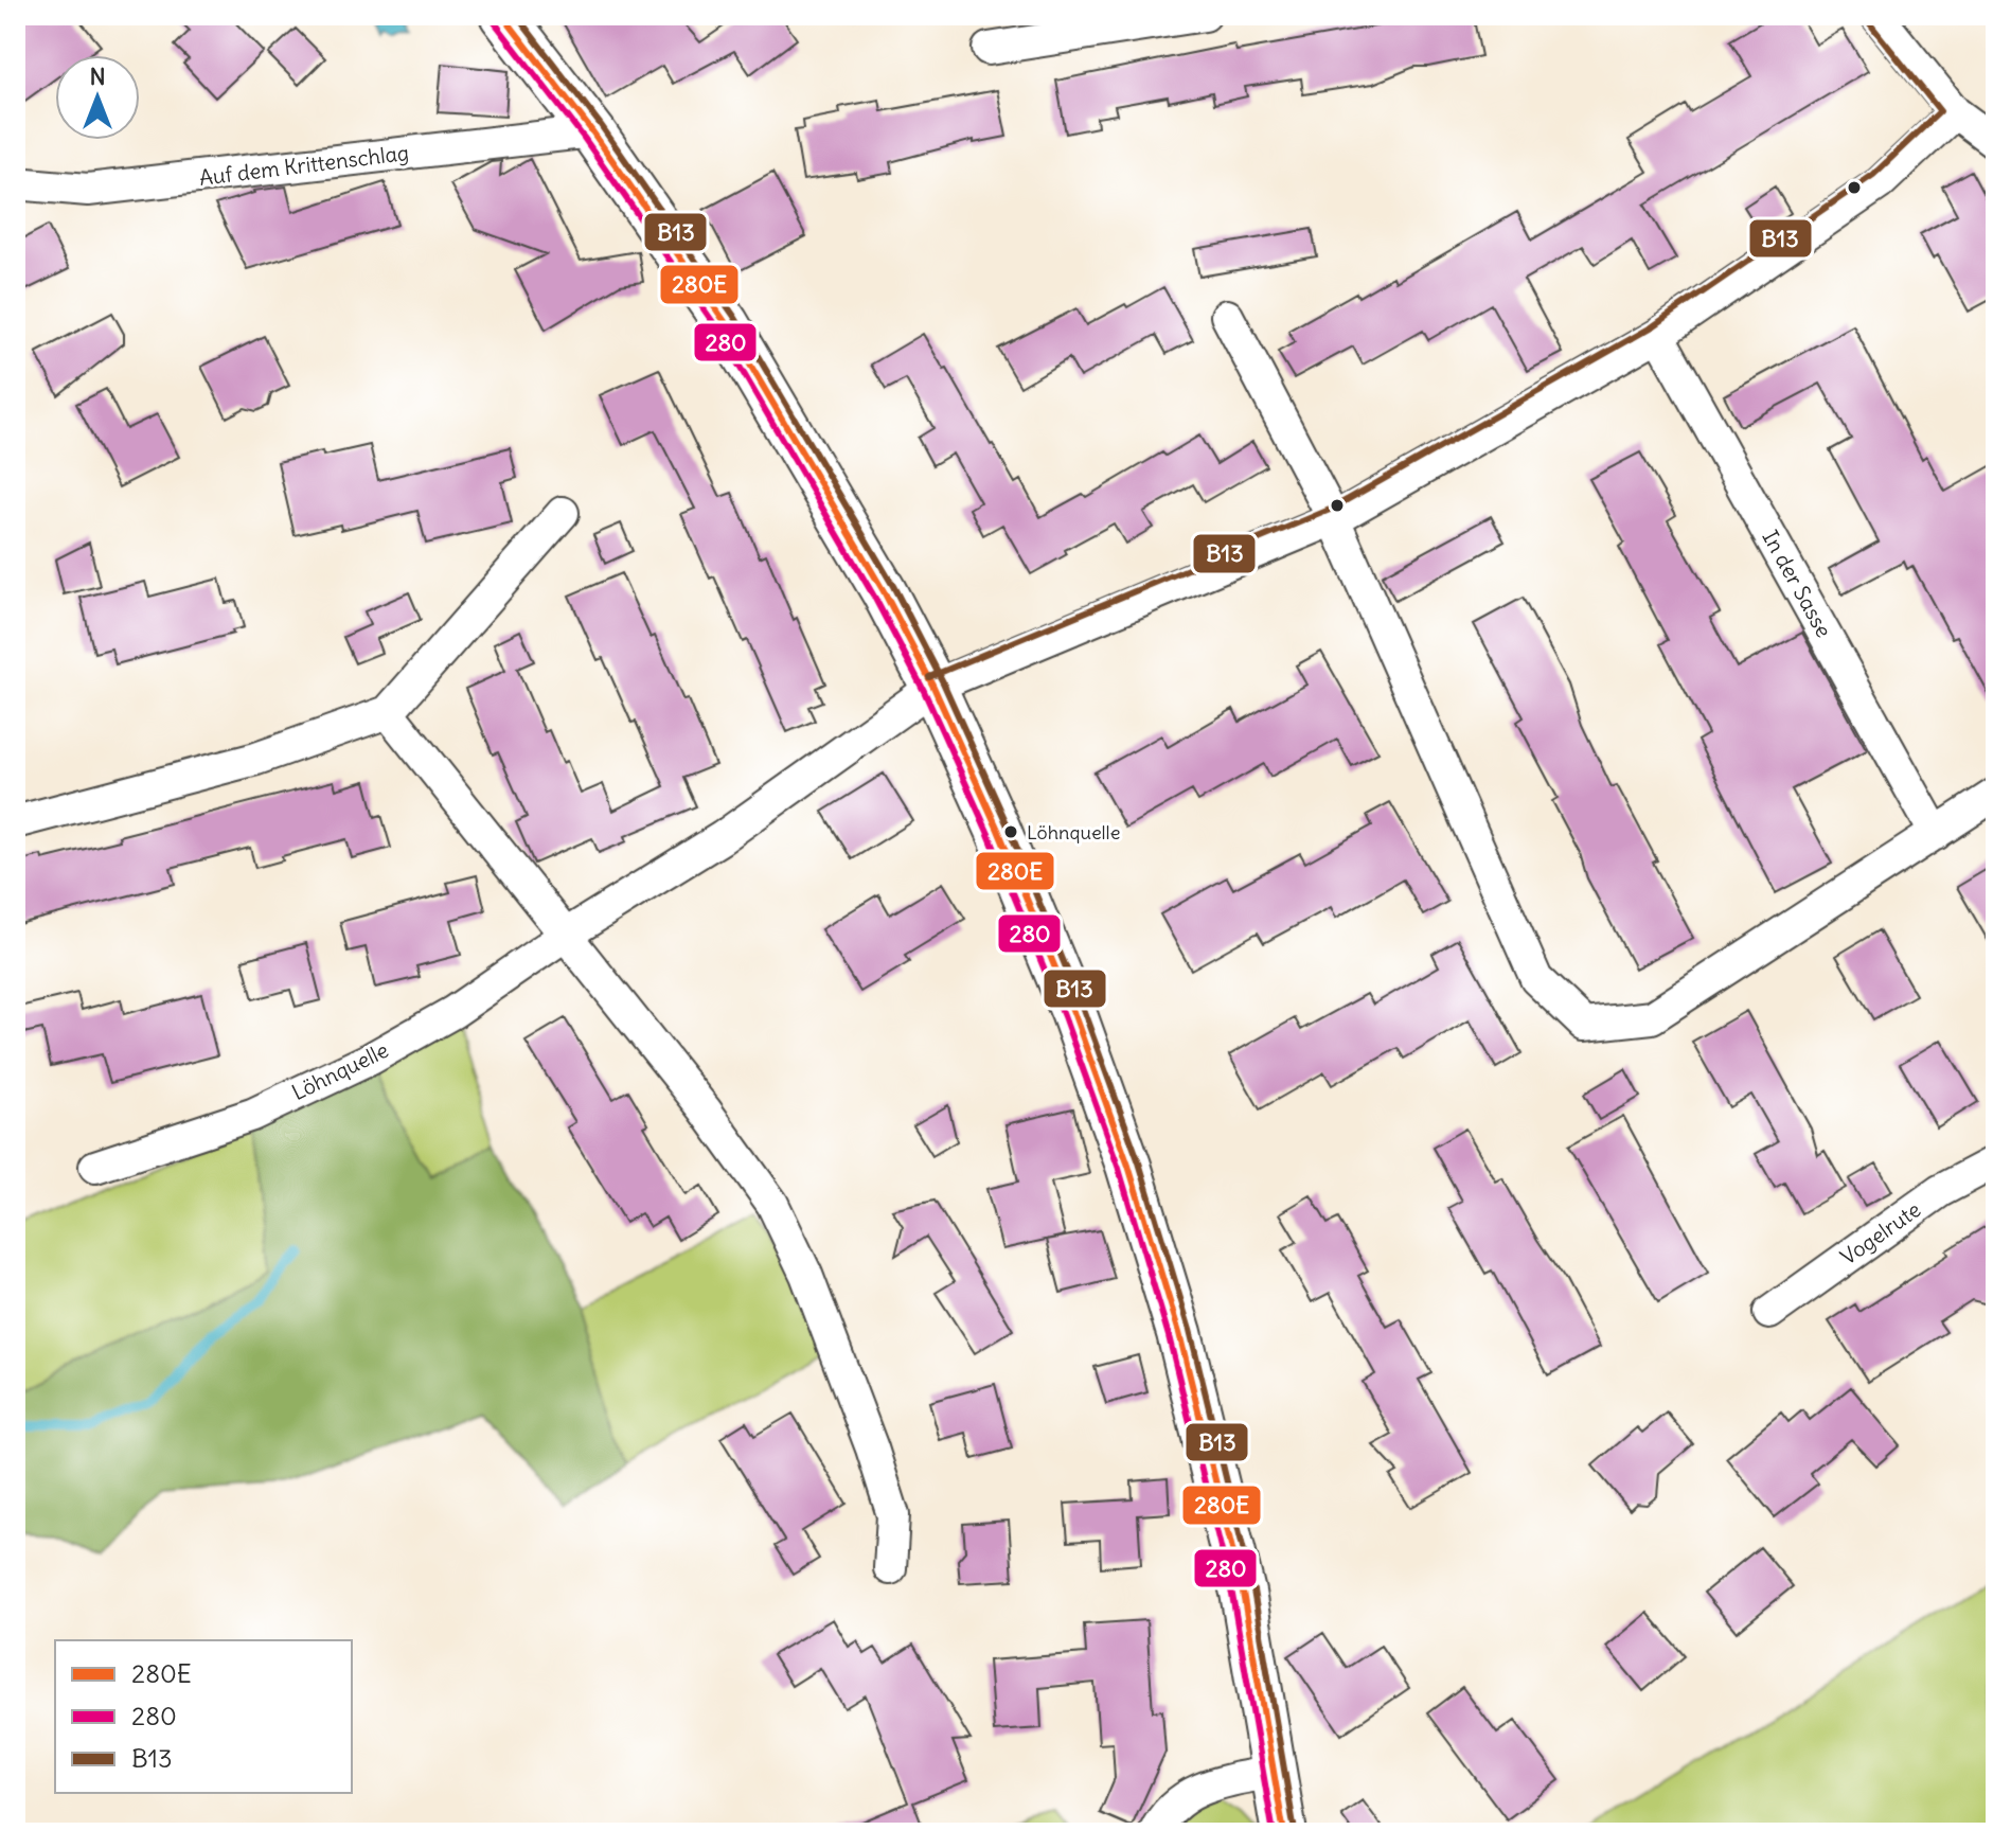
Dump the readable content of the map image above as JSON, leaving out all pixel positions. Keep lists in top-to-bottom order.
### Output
{
  "streets": {
    "street": [
      "Auf dem Krittenschlag",
      "In der Sasse",
      "Löhnquelle",
      "Vogelrute"
    ]
  },
  "crossings": [
    ["In der Sasse", "Löhnquelle"]
  ],
  "places": ["Löhnquelle"],
  "lines": ["transit line 280E", "transit line B13", "transit line 280"],
  "legend": ["280E", "280", "B13"],
  "north": "top"
}
